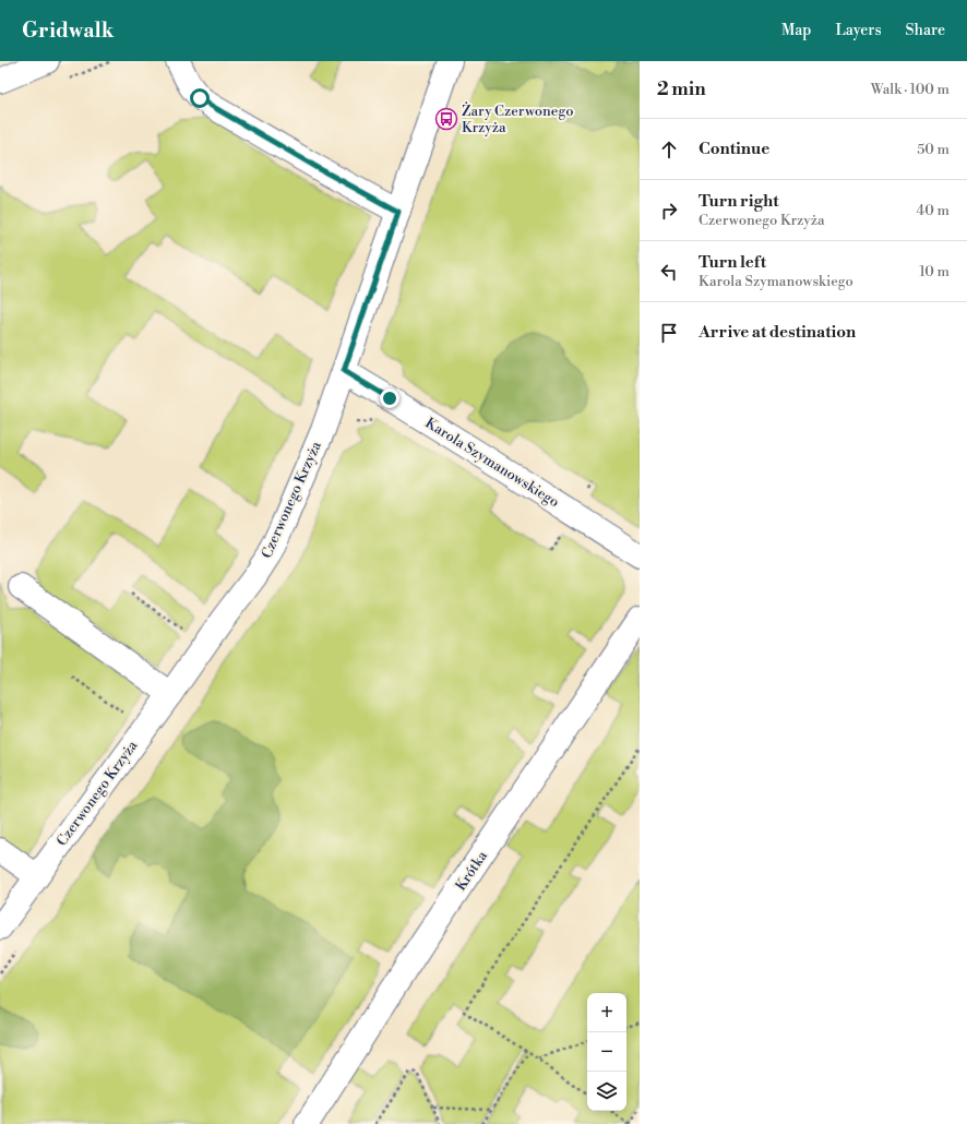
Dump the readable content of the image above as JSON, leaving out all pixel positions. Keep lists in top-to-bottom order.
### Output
{
  "streets": {
    "street": ["Karola Szymanowskiego", "Czerwonego Krzyża", "Krótka"]
  },
  "crossings": [
    ["Karola Szymanowskiego", "Czerwonego Krzyża"]
  ],
  "places": {
    "bus stop": ["Żary Czerwonego Krzyża"]
  },
  "page": {
    "header": "Gridwalk",
    "nav": ["Map", "Layers", "Share"],
    "heading": ["2 min", "Walk · 100 m"],
    "list": [
      ["Continue", "50 m"],
      ["Turn right", "Czerwonego Krzyża", "40 m"],
      ["Turn left", "Karola Szymanowskiego", "10 m"],
      "Arrive at destination"
    ],
    "map_buttons": ["+", "−"]
  }
}
